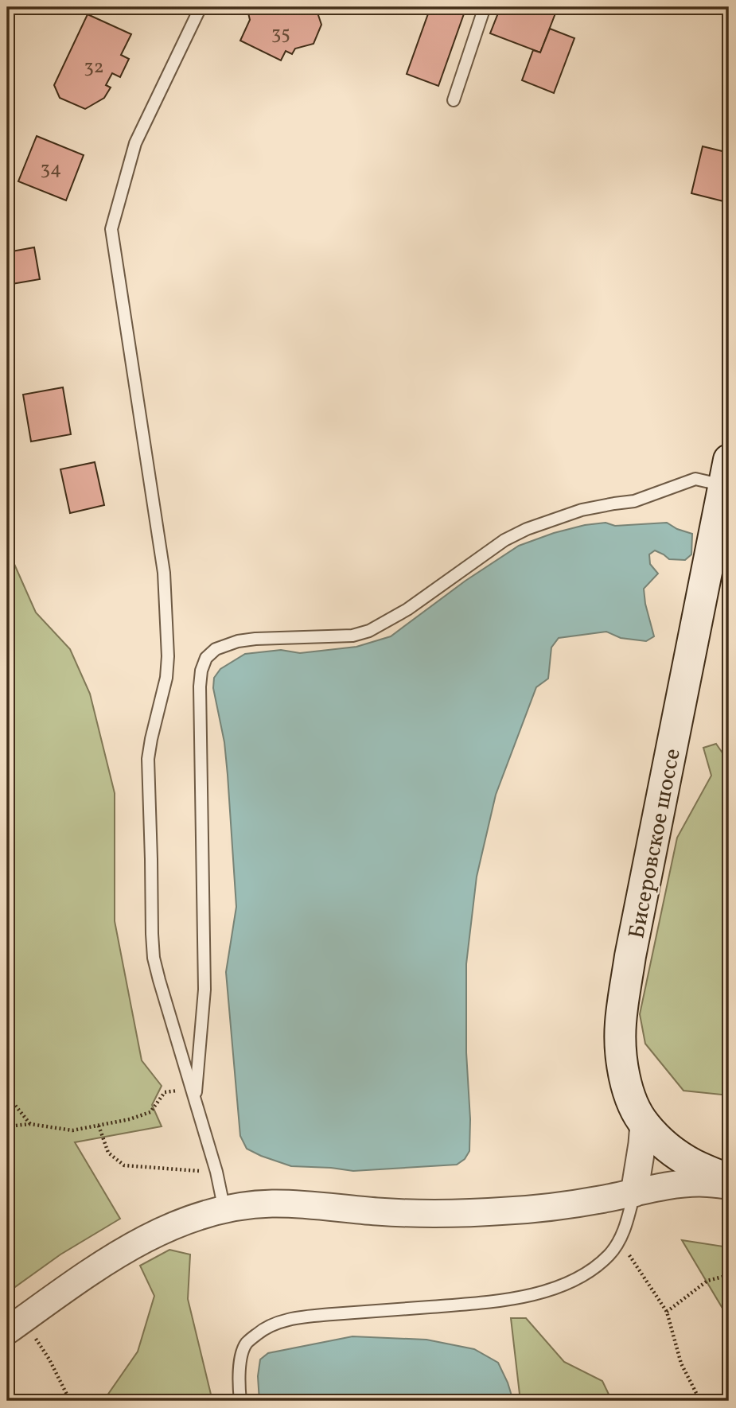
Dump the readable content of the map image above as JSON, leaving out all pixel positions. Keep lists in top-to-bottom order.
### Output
{
  "streets": {
    "main road": ["Бисеровское шоссе"]
  },
  "house_numbers": ["35", "32", "34"]
}
